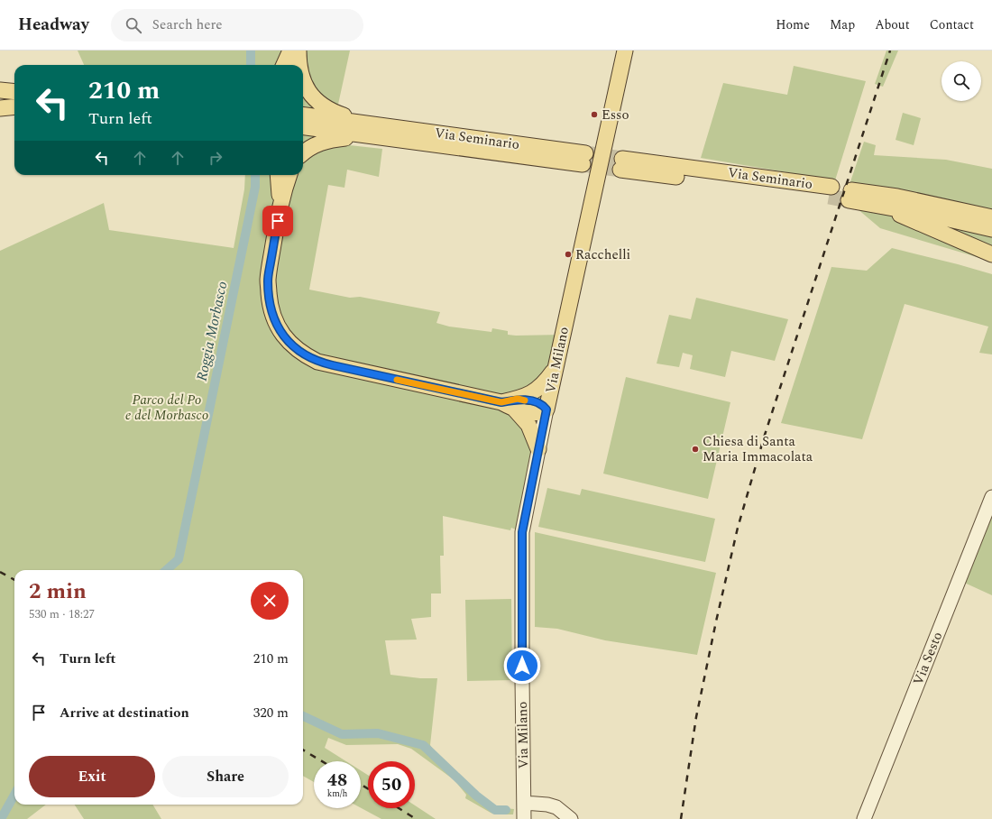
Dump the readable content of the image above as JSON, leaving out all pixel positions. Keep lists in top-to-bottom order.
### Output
{
  "streets": {
    "main road": ["Via Seminario", "Via Milano", "Via Sesto"]
  },
  "water": ["Roggia Morbasco"],
  "parks": ["Parco del Po e del Morbasco"],
  "places": ["Esso", "Racchelli", "Chiesa di Santa Maria Immacolata"],
  "page": {
    "header": "Headway",
    "search": "Search here",
    "nav": [
      "Home",
      "Map",
      "About",
      "Contact"
    ],
    "turn": ["210 m", "Turn left"],
    "heading": ["2 min", "530 m · 18:27"],
    "list": [
      {
        "name": "Turn left",
        "value": "210 m"
      },
      {
        "name": "Arrive at destination",
        "value": "320 m"
      }
    ],
    "buttons": ["Exit", "Share"],
    "speed": "48 km/h",
    "limit": "50"
  }
}
